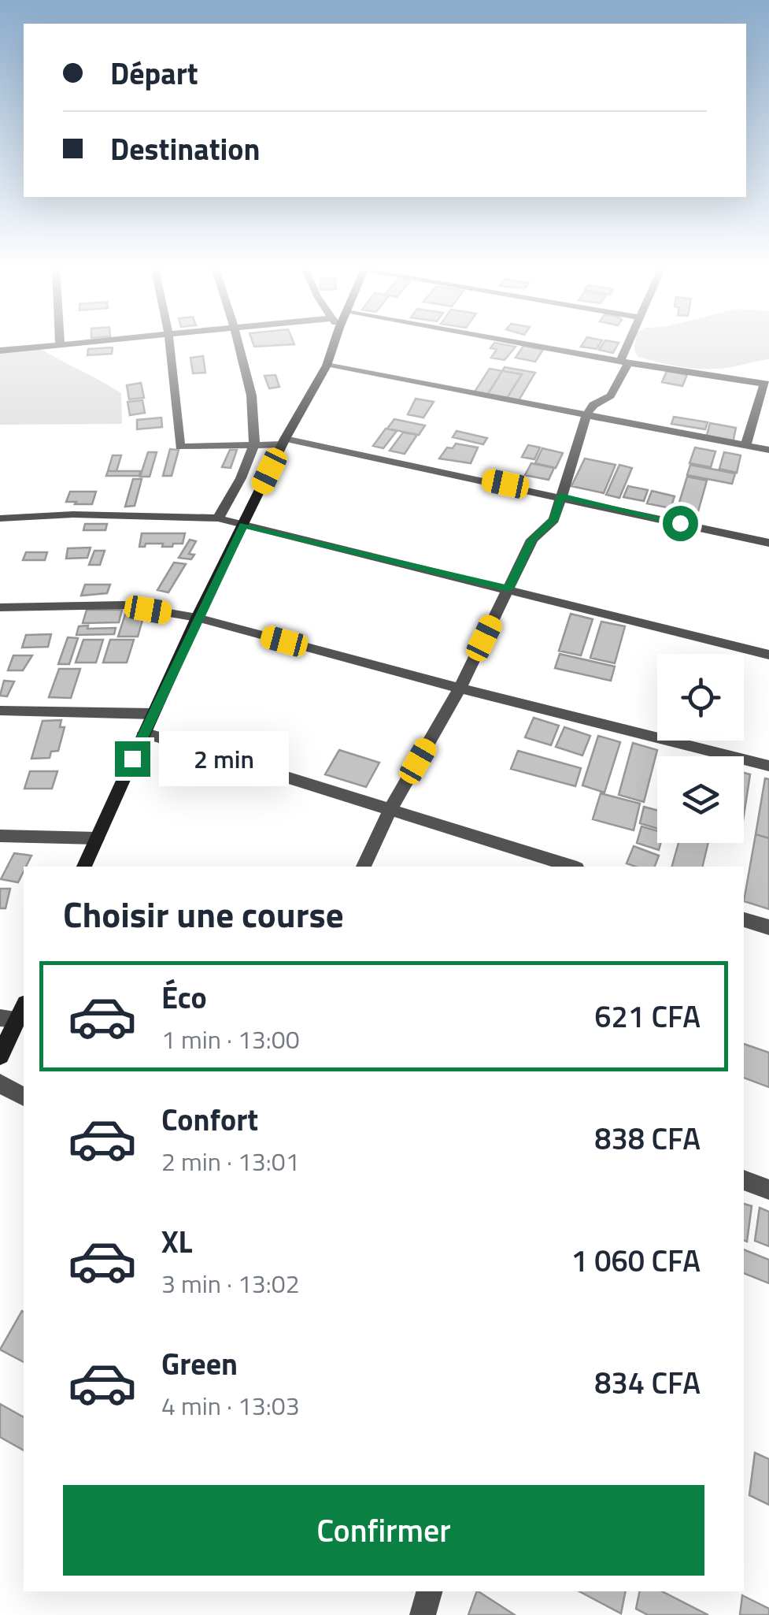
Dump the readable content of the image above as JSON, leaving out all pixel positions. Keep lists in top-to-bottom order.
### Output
{
  "page": {
    "banner": ["Départ", "Destination"],
    "bubble": "2 min",
    "heading": "Choisir une course",
    "list": [
      {
        "name": "Éco",
        "note": "1 min · 13:00",
        "value": "621 CFA"
      },
      {
        "name": "Confort",
        "note": "2 min · 13:01",
        "value": "838 CFA"
      },
      {
        "name": "XL",
        "note": "3 min · 13:02",
        "value": "1 060 CFA"
      },
      {
        "name": "Green",
        "note": "4 min · 13:03",
        "value": "834 CFA"
      }
    ],
    "buttons": "Confirmer"
  }
}
